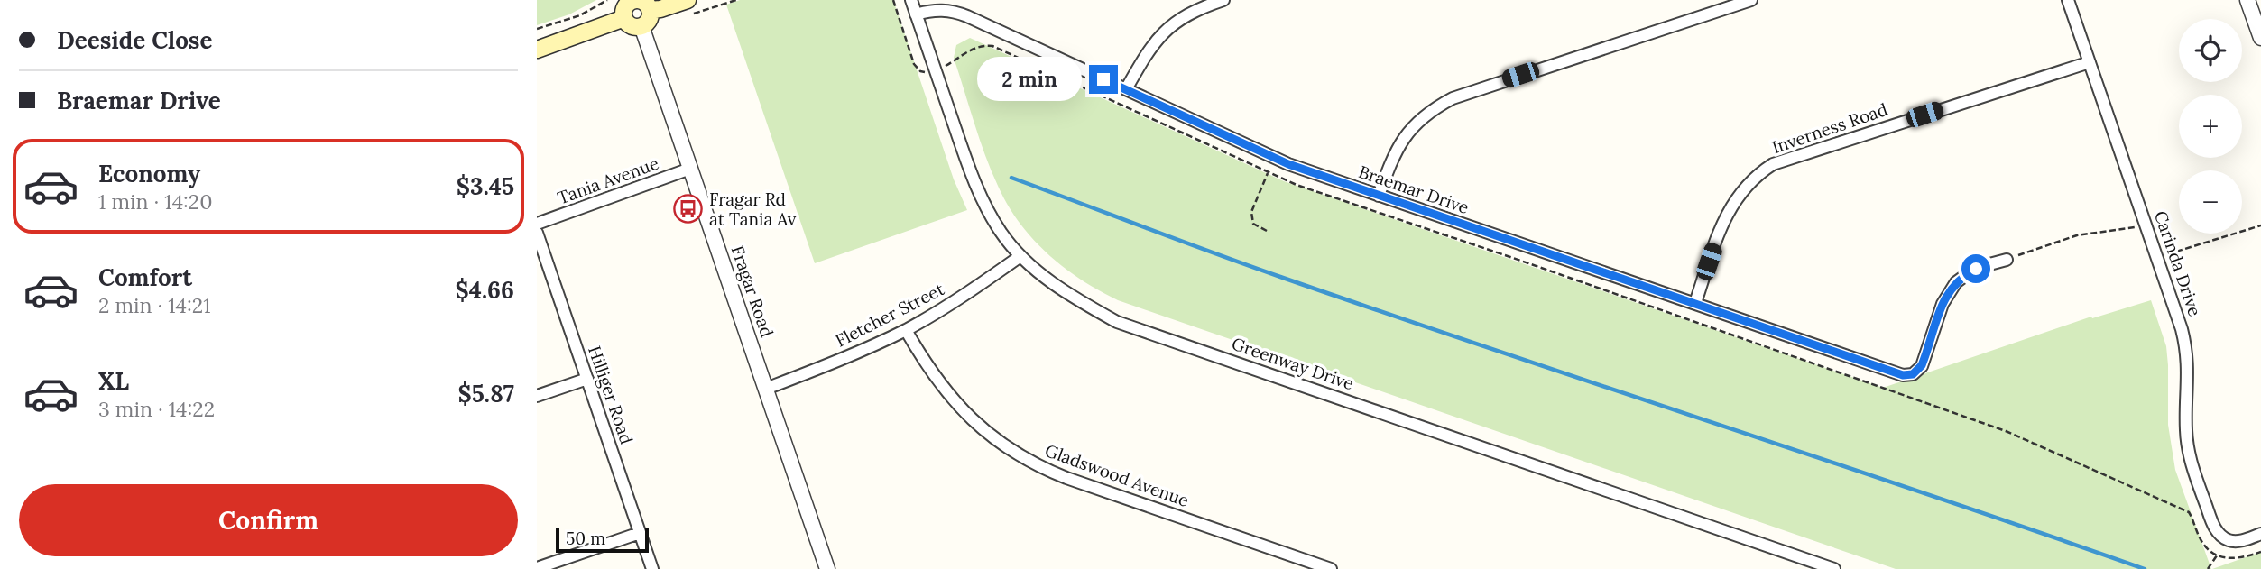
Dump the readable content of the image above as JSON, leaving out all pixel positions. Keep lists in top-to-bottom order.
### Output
{
  "streets": {
    "street": [
      "Inverness Road",
      "Tania Avenue",
      "Braemar Drive",
      "Carinda Drive",
      "Fragar Road",
      "Fletcher Street",
      "Greenway Drive",
      "Hilliger Road",
      "Gladswood Avenue"
    ]
  },
  "crossings": [
    ["Inverness Road", "Braemar Drive"],
    ["Inverness Road", "Carinda Drive"],
    ["Tania Avenue", "Fragar Road"],
    ["Braemar Drive", "Greenway Drive"],
    ["Fragar Road", "Fletcher Street"],
    ["Fletcher Street", "Greenway Drive"],
    ["Fletcher Street", "Gladswood Avenue"]
  ],
  "places": {
    "bus stop": ["Fragar Rd at Tania Av"]
  },
  "scale_bar": "50 m",
  "page": {
    "banner": ["Deeside Close", "Braemar Drive"],
    "map_buttons": ["+", "−"],
    "bubble": "2 min",
    "list": [
      {
        "name": "Economy",
        "note": "1 min · 14:20",
        "value": "$3.45"
      },
      {
        "name": "Comfort",
        "note": "2 min · 14:21",
        "value": "$4.66"
      },
      {
        "name": "XL",
        "note": "3 min · 14:22",
        "value": "$5.87"
      }
    ],
    "buttons": "Confirm",
    "scale": "50 m"
  }
}
